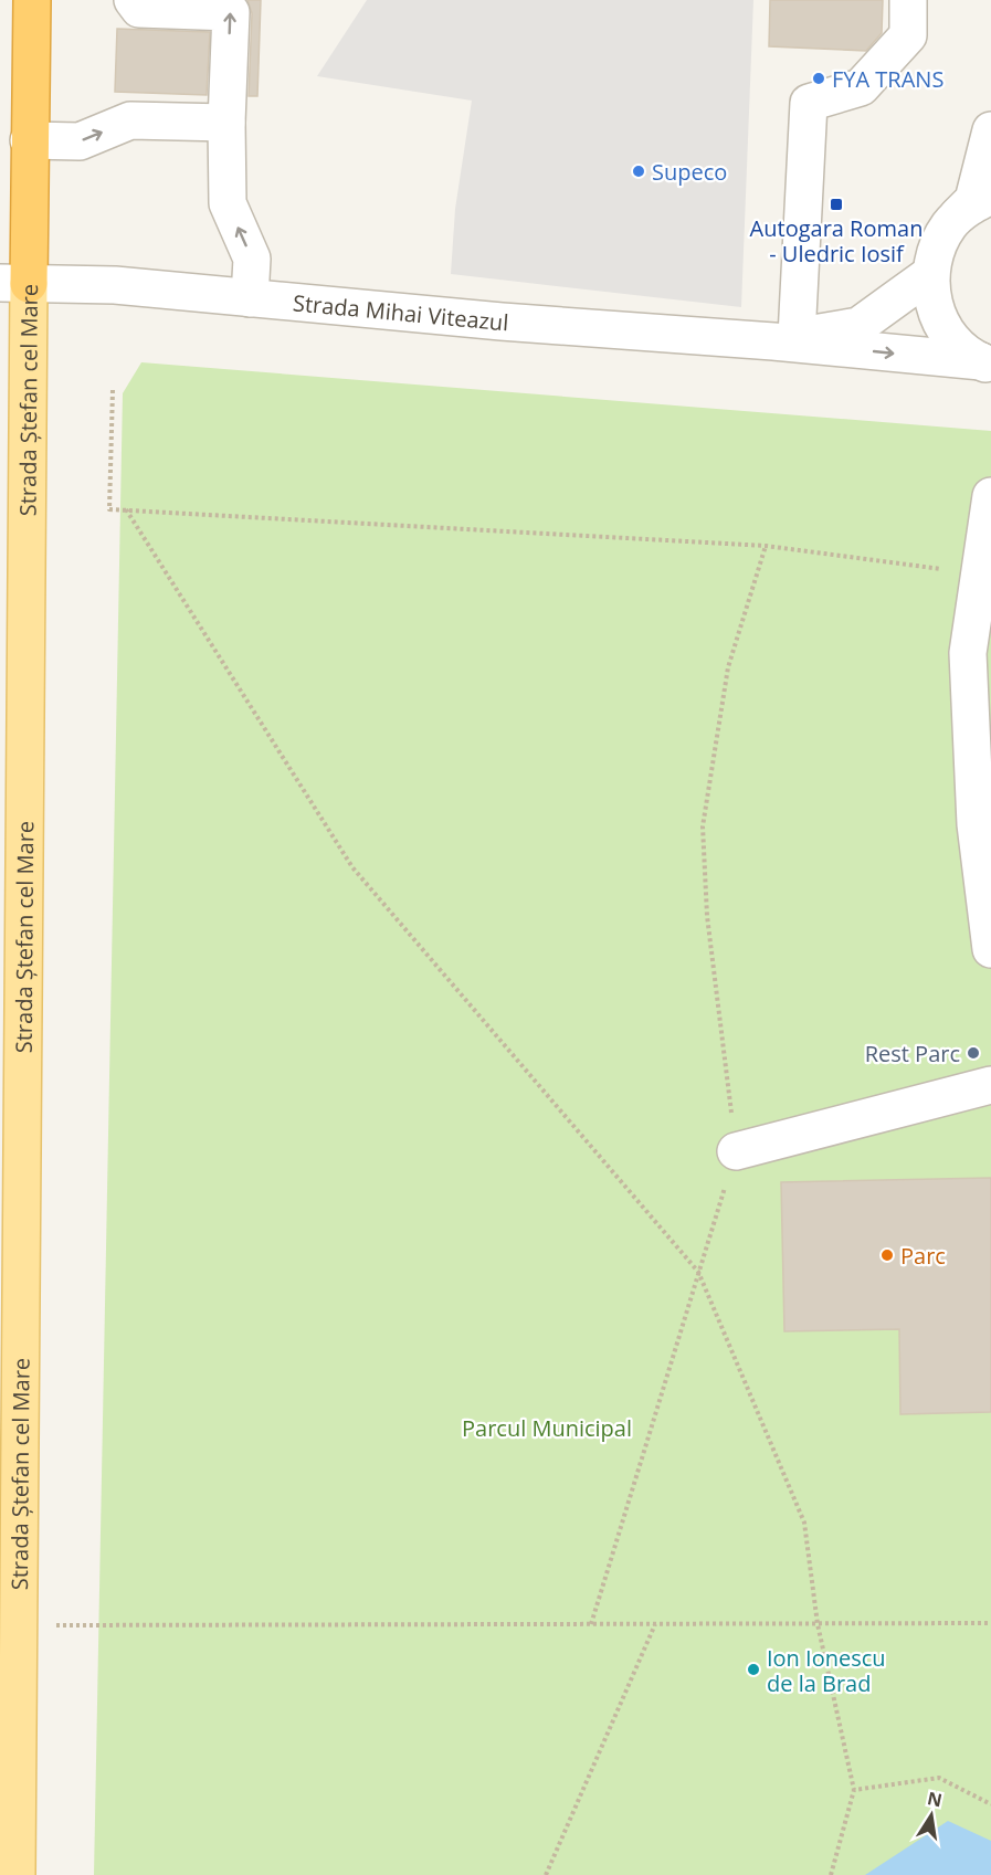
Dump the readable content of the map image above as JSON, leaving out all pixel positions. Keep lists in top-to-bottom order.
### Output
{
  "streets": {
    "highway": ["Strada Ștefan cel Mare"],
    "street": ["Strada Mihai Viteazul"]
  },
  "crossings": [
    ["Strada Mihai Viteazul", "Strada Ștefan cel Mare"]
  ],
  "parks": ["Parcul Municipal"],
  "places": {
    "other": [
      "FYA TRANS",
      "Supeco",
      "Rest Parc",
      "Parc",
      "Ion Ionescu de la Brad"
    ],
    "transit": ["Autogara Roman - Uledric Iosif"]
  },
  "north": "top"
}
